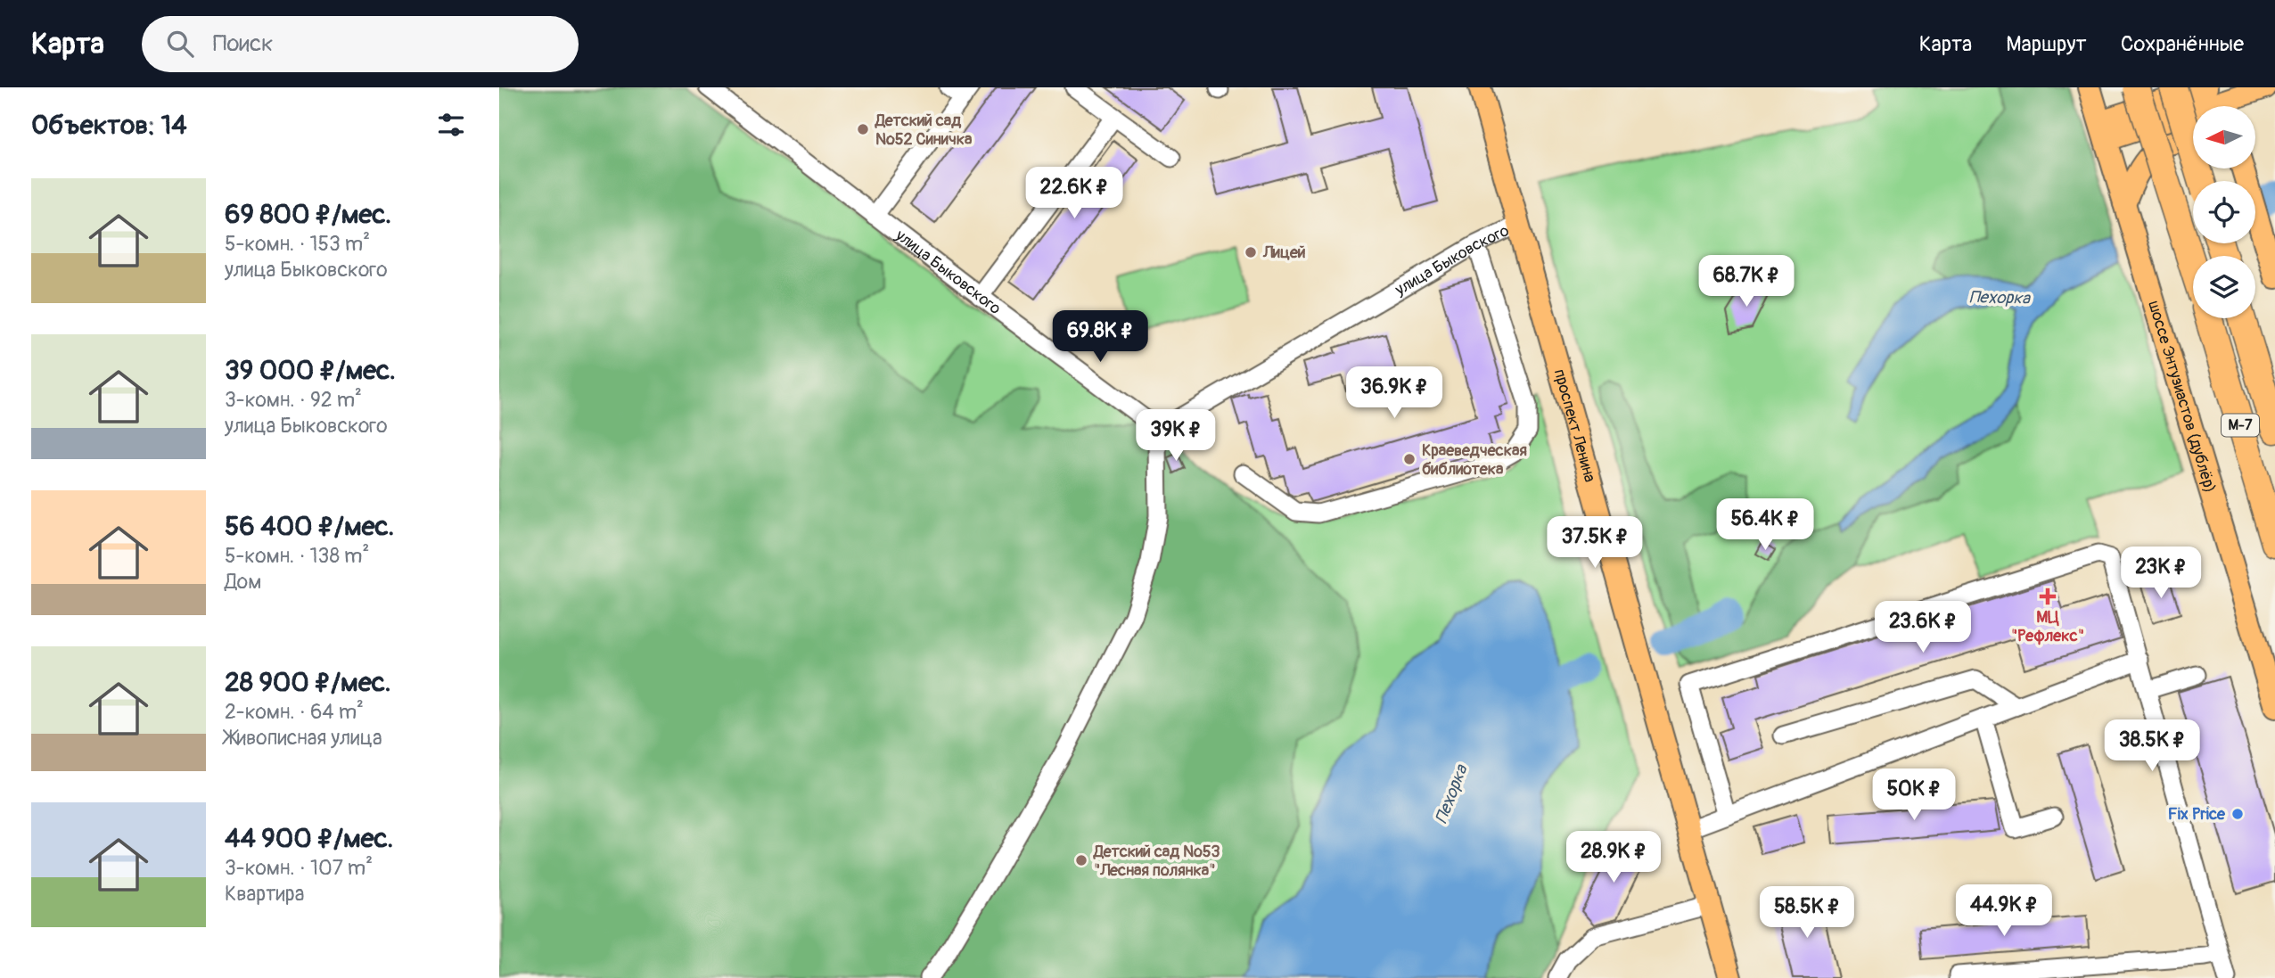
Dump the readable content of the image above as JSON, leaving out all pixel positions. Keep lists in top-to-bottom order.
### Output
{
  "streets": {
    "highway": ["М-7"],
    "main road": ["шоссе Энтузиастов (дублёр)", "проспект Ленина"],
    "street": ["улица Быковского"]
  },
  "crossings": [
    ["улица Быковского", "проспект Ленина"]
  ],
  "water": ["Пехорка"],
  "places": {
    "other": [
      "Детский сад №52 Синичка",
      "Лицей",
      "Краеведческая библиотека",
      "Fix Price",
      "Детский сад №53 \"Лесная полянка\""
    ],
    "health": ["МЦ \"Рефлекс\""]
  },
  "north": "left",
  "page": {
    "header": "Карта",
    "search": "Поиск",
    "nav": ["Карта", "Маршрут", "Сохранённые"],
    "heading": "Объектов: 14",
    "list": [
      {
        "name": "69 800 ₽/мес.",
        "note": "5-комн. · 153 m² · улица Быковского"
      },
      {
        "name": "39 000 ₽/мес.",
        "note": "3-комн. · 92 m² · улица Быковского"
      },
      {
        "name": "56 400 ₽/мес.",
        "note": "5-комн. · 138 m² · Дом"
      },
      {
        "name": "28 900 ₽/мес.",
        "note": "2-комн. · 64 m² · Живописная улица"
      },
      {
        "name": "44 900 ₽/мес.",
        "note": "3-комн. · 107 m² · Квартира"
      }
    ],
    "price": [
      "22.6K ₽",
      "68.7K ₽",
      "69.8K ₽",
      "36.9K ₽",
      "39K ₽",
      "56.4K ₽",
      "37.5K ₽",
      "23K ₽",
      "23.6K ₽",
      "38.5K ₽",
      "50K ₽",
      "28.9K ₽",
      "44.9K ₽",
      "58.5K ₽"
    ]
  }
}
